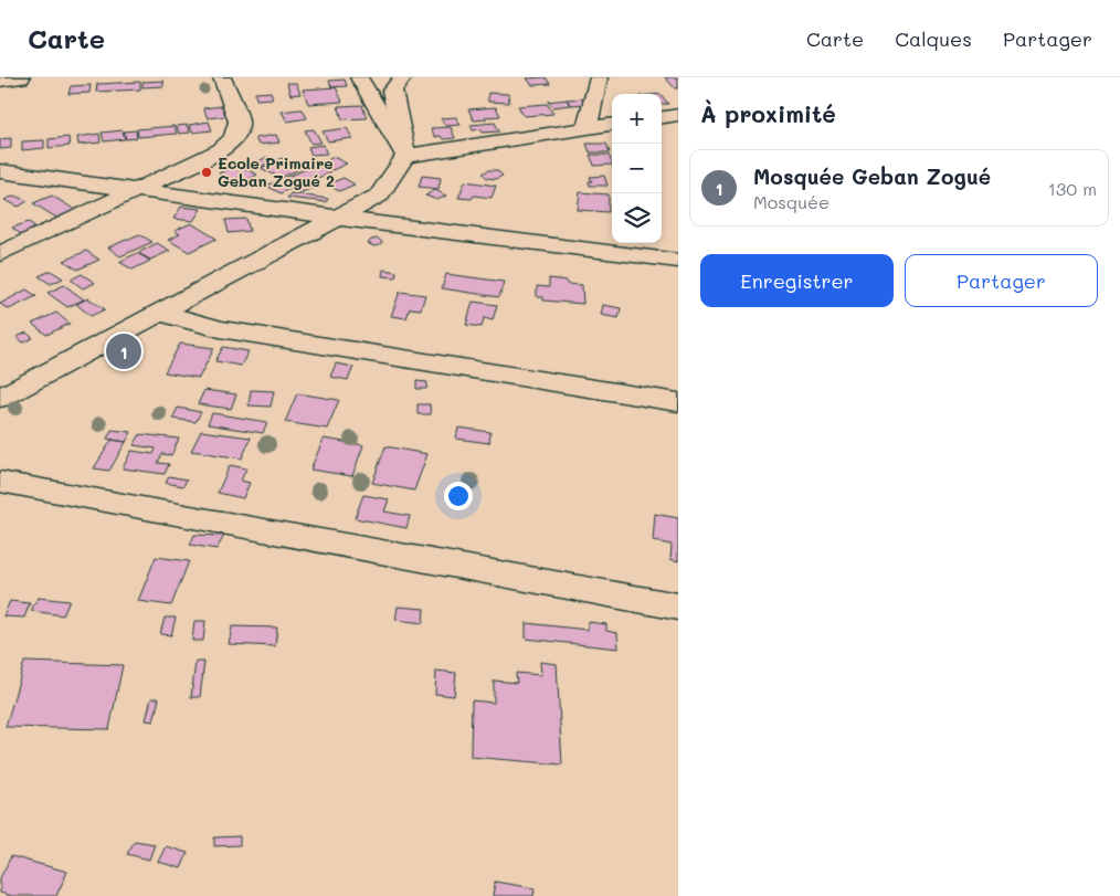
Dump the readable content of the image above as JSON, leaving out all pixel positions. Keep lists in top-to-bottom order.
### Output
{
  "places": ["Ecole Primaire Geban Zogué 2"],
  "page": {
    "header": "Carte",
    "nav": ["Carte", "Calques", "Partager"],
    "heading": "À proximité",
    "map_buttons": ["+", "−"],
    "list": [
      {
        "mark": "1",
        "name": "Mosquée Geban Zogué",
        "note": "Mosquée",
        "value": "130 m"
      }
    ],
    "buttons": ["Enregistrer", "Partager"],
    "pins": "1"
  }
}
